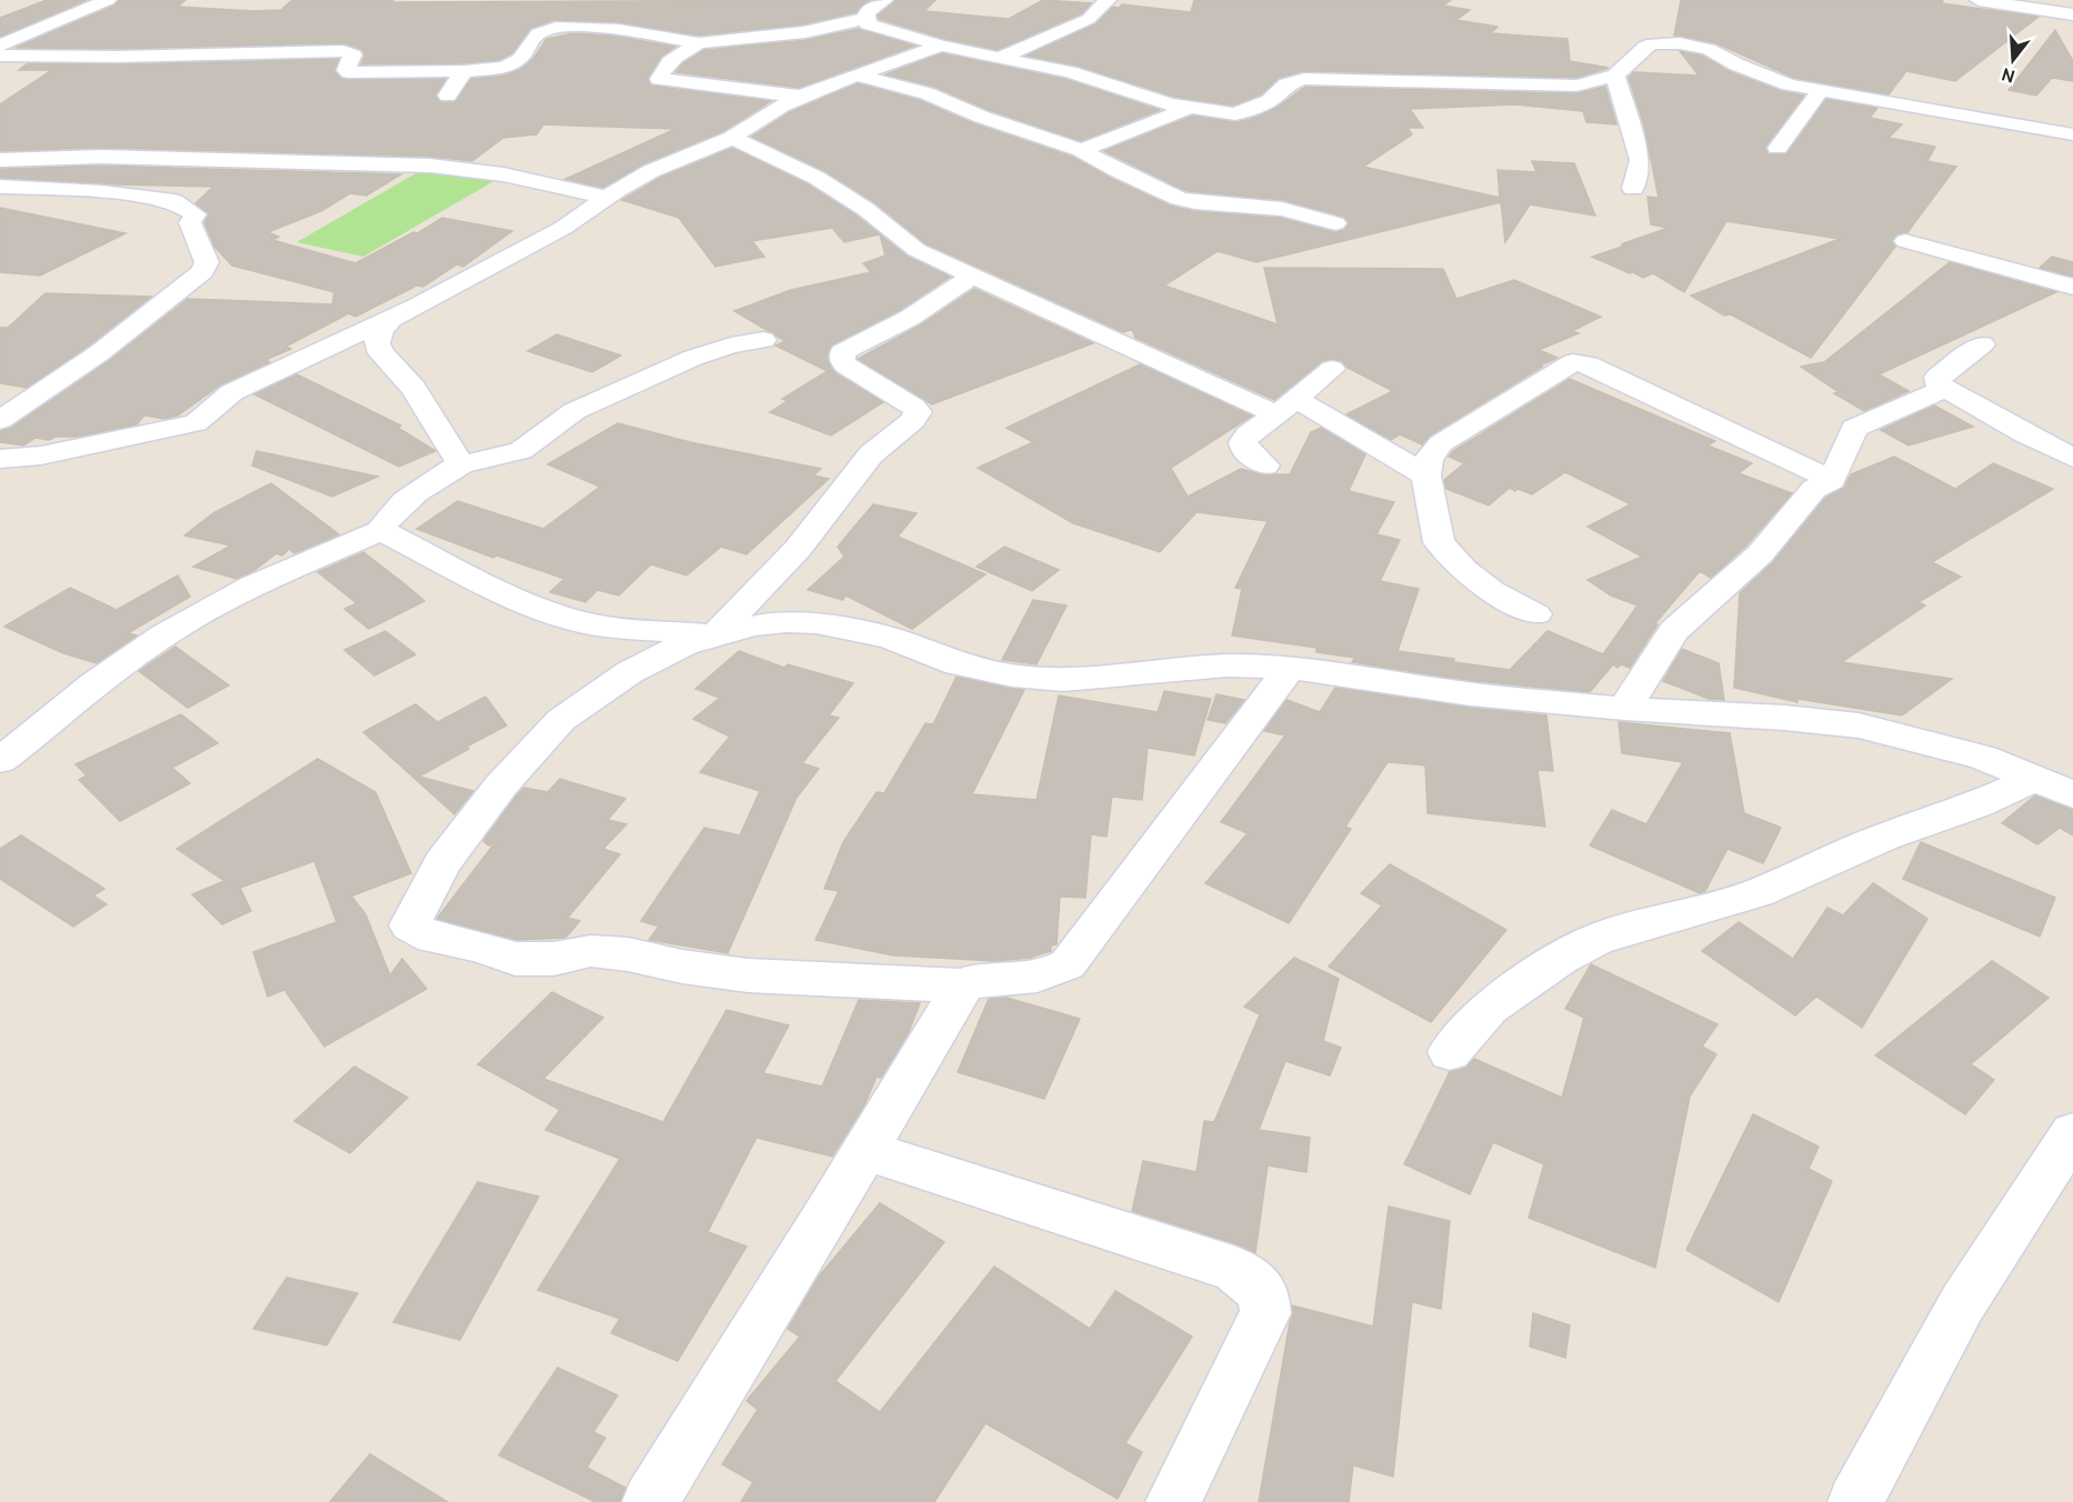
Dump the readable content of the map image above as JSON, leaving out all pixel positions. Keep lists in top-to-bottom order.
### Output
{
  "north": "bottom"
}
